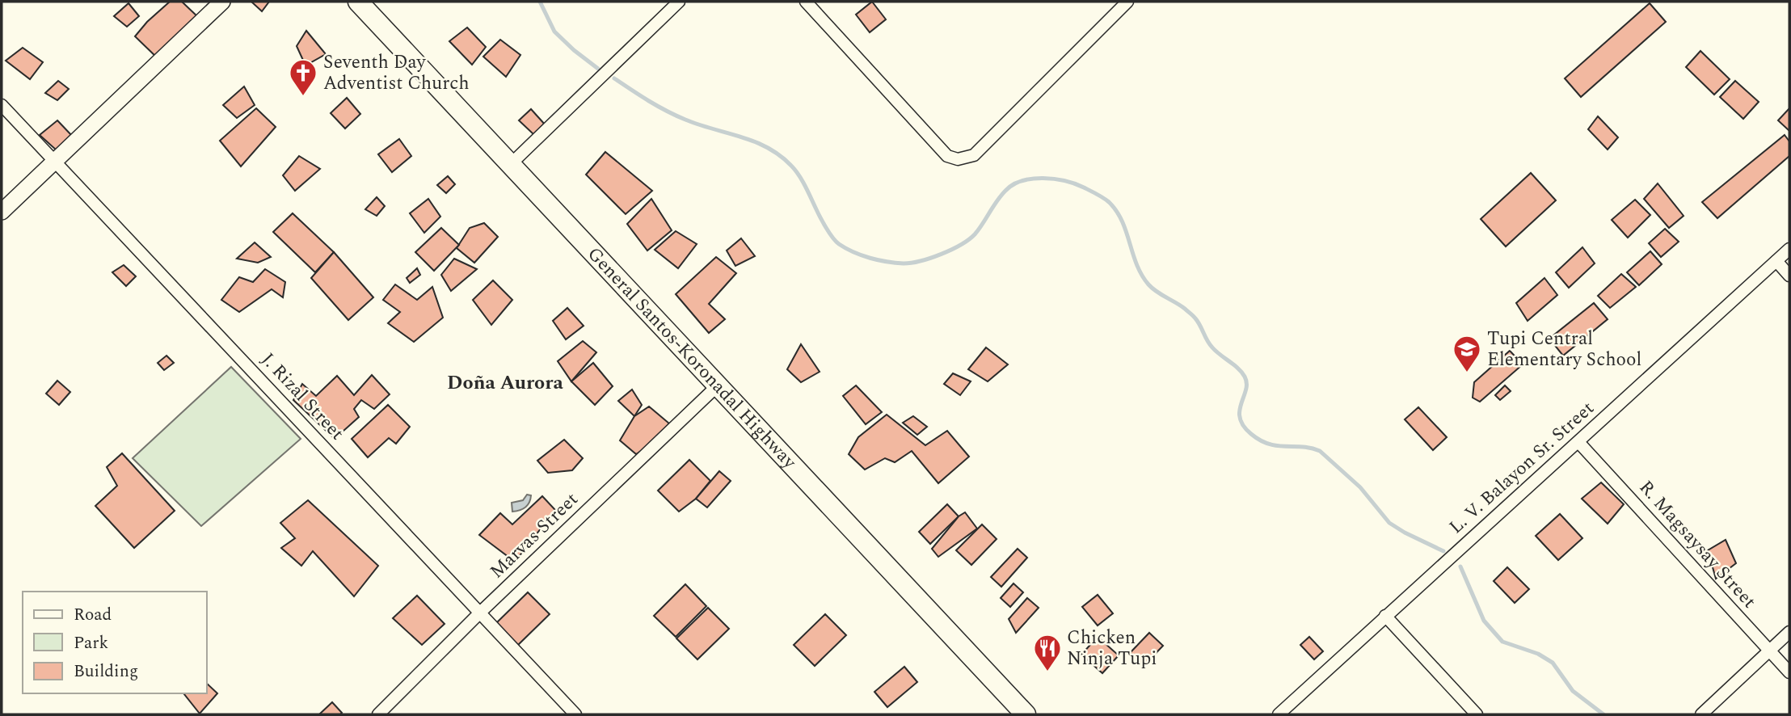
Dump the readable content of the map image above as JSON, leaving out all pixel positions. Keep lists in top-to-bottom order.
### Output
{
  "streets": {
    "highway": ["General Santos-Koronadal Highway"],
    "street": [
      "J. Rizal Street",
      "L. V. Balayon Sr. Street",
      "Marvas Street",
      "R. Magsaysay Street"
    ]
  },
  "crossings": [
    ["General Santos-Koronadal Highway", "Marvas Street"],
    ["J. Rizal Street", "Marvas Street"],
    ["L. V. Balayon Sr. Street", "R. Magsaysay Street"]
  ],
  "districts": ["Doña Aurora"],
  "places": {
    "church": ["Seventh Day Adventist Church"],
    "school or university": ["Tupi Central Elementary School"],
    "restaurant": ["Chicken Ninja Tupi"]
  },
  "legend": ["Road", "Park", "Building"]
}
